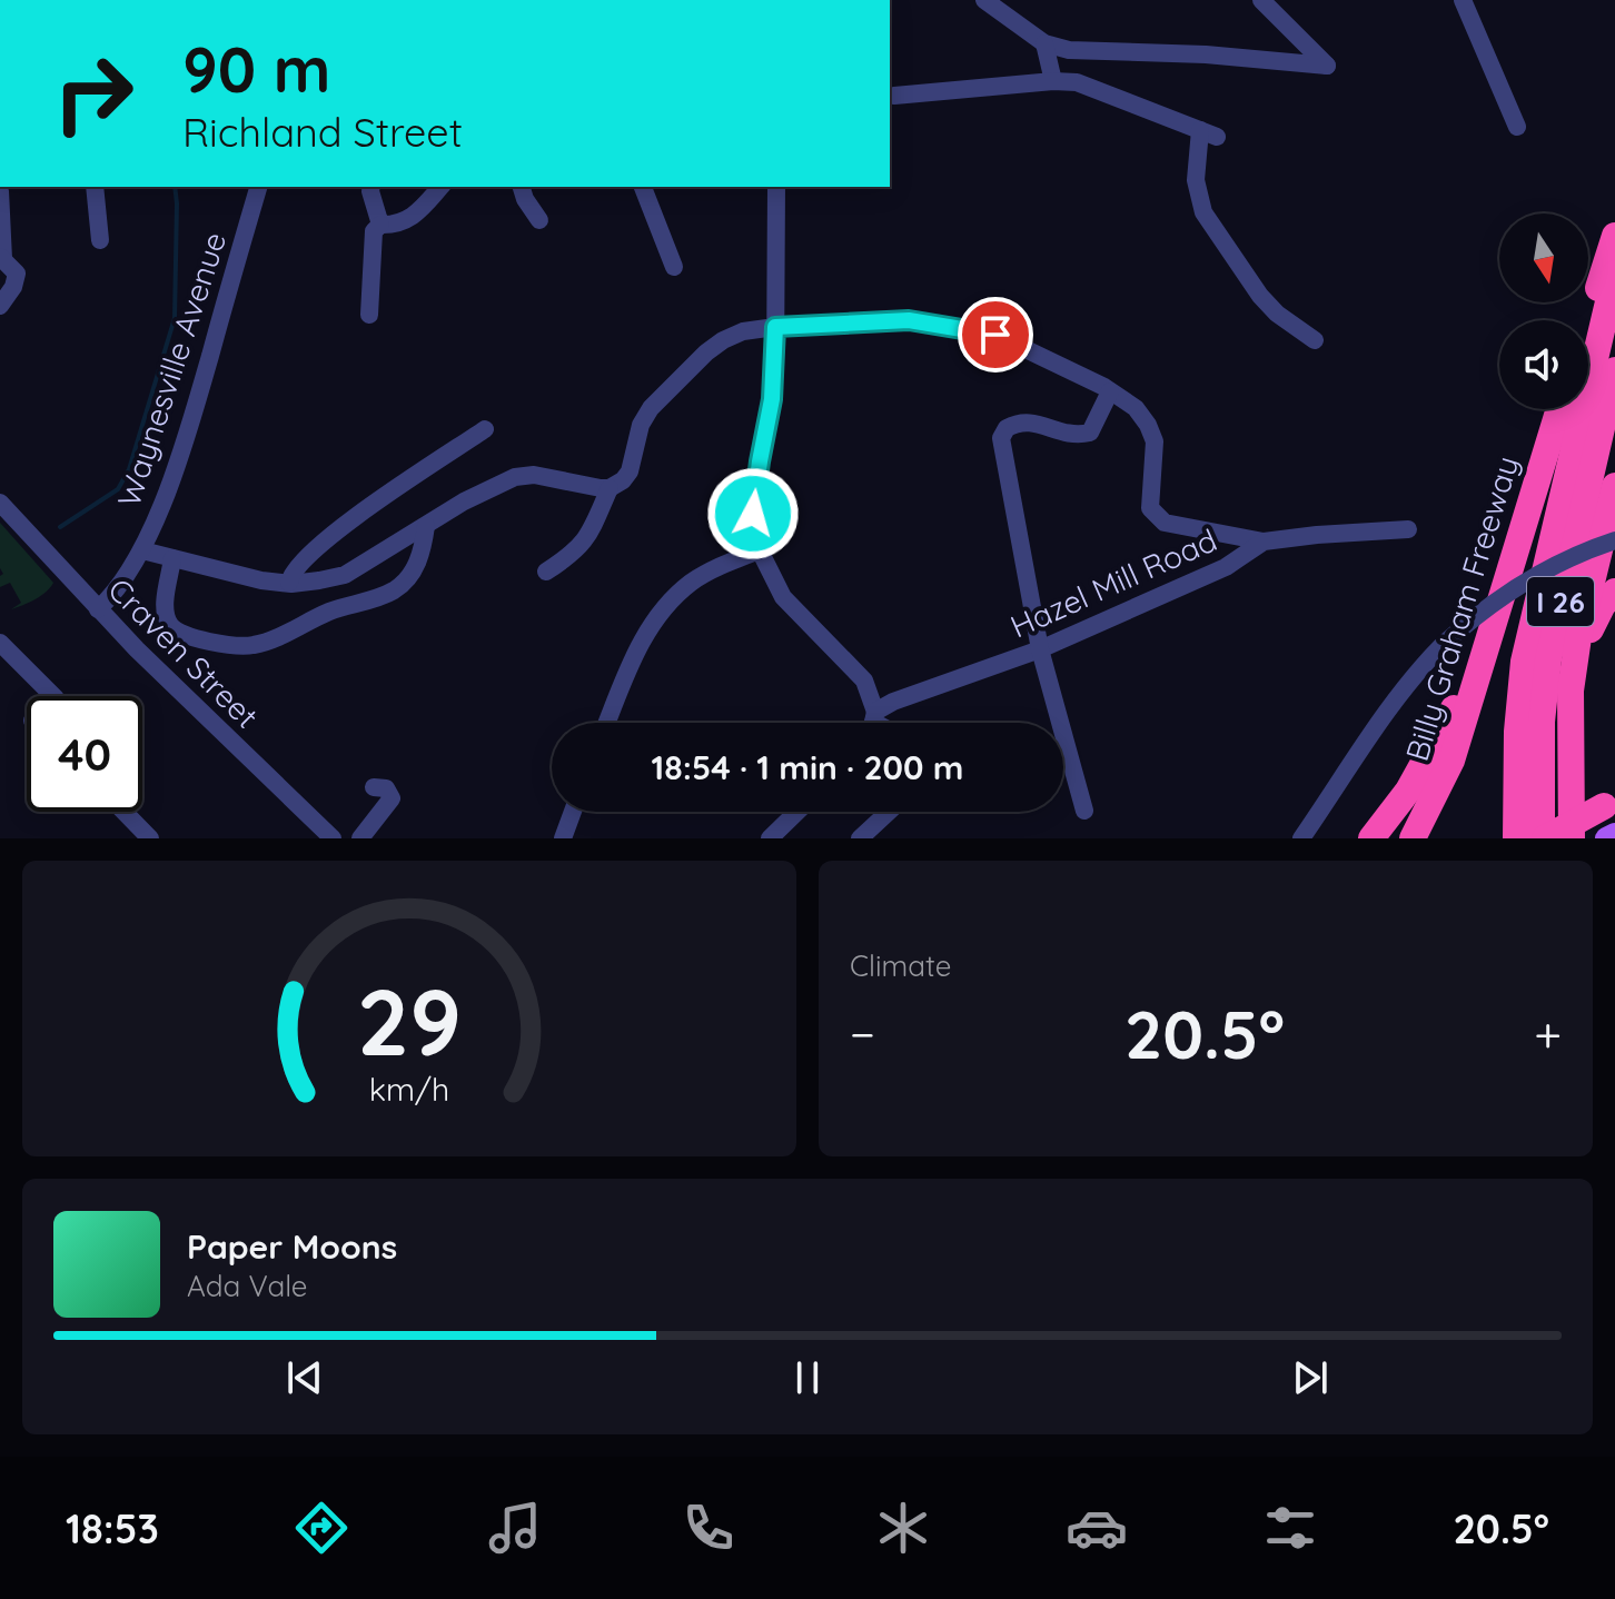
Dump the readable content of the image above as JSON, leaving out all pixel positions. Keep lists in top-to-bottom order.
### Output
{
  "streets": {
    "highway": ["I 26", "Billy Graham Freeway"],
    "street": ["Waynesville Avenue", "Hazel Mill Road", "Craven Street"]
  },
  "crossings": [
    ["Waynesville Avenue", "Craven Street"]
  ],
  "north": "bottom",
  "page": {
    "turn": ["90 m", "Richland Street"],
    "limit": "40",
    "trip": "18:54 · 1 min · 200 m",
    "tile": "Climate",
    "heat": ["−", "20.5°", "+"],
    "song": ["Paper Moons", "Ada Vale"],
    "tabs": ["18:53", "20.5°"],
    "gauge": ["29", "km/h"]
  }
}
